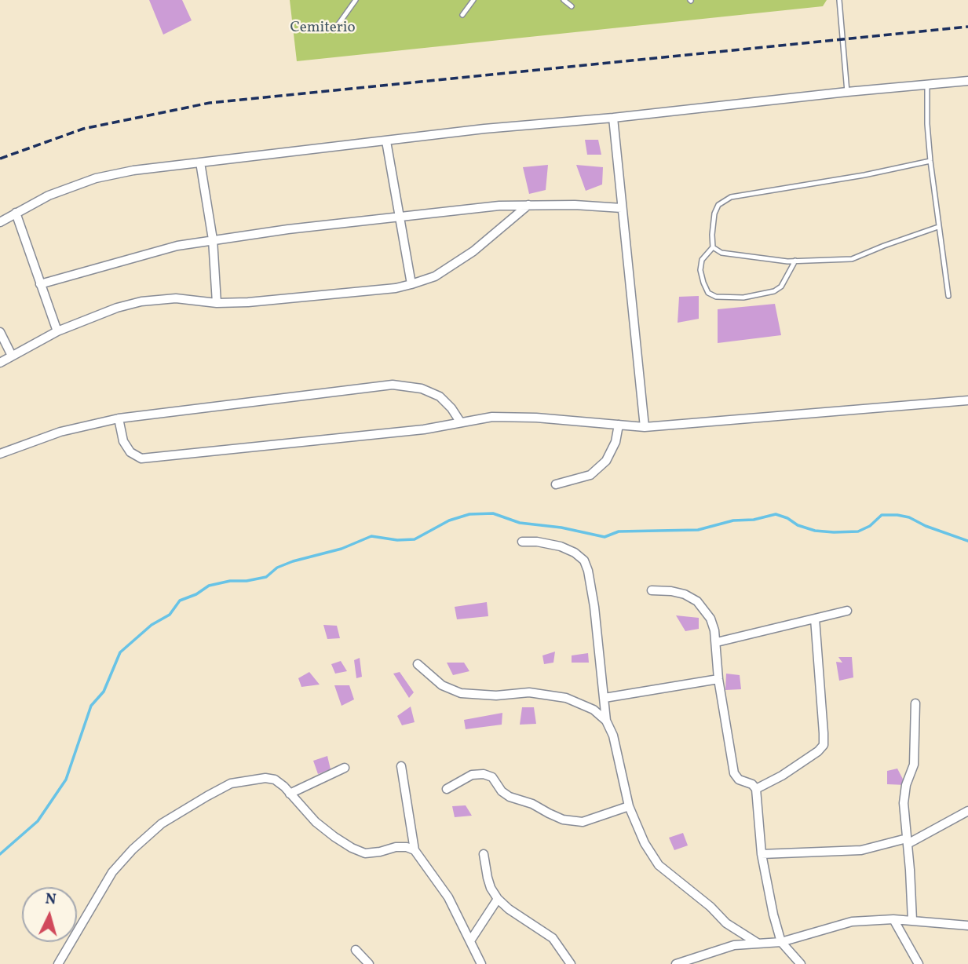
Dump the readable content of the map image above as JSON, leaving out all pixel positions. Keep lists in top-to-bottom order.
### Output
{
  "parks": ["Cemiterio"],
  "north": "top"
}
